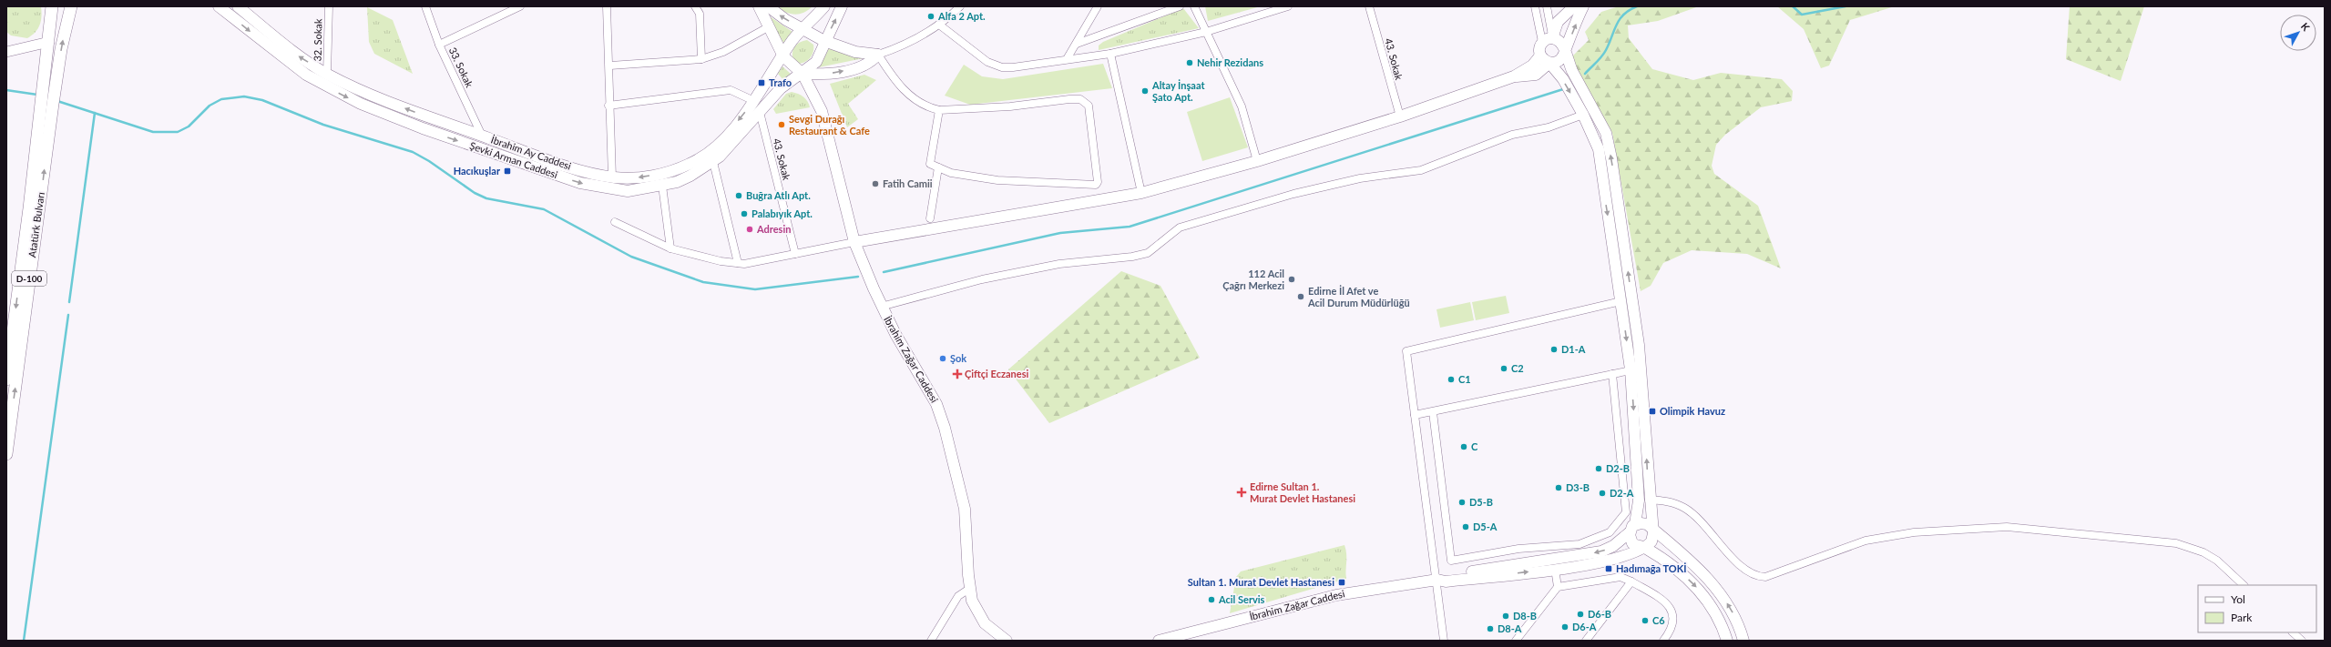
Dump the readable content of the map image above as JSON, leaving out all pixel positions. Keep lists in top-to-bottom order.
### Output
{
  "streets": {
    "main road": [
      "İbrahim Ay Caddesi",
      "Şevki Arman Caddesi",
      "Atatürk Bulvarı",
      "D-100",
      "İbrahim Zağar Caddesi"
    ],
    "street": ["32. Sokak", "43. Sokak", "33. Sokak"]
  },
  "crossings": [
    ["32. Sokak", "İbrahim Ay Caddesi"],
    ["43. Sokak", "Şevki Arman Caddesi"],
    ["33. Sokak", "İbrahim Ay Caddesi"],
    ["Şevki Arman Caddesi", "İbrahim Zağar Caddesi"],
    ["Atatürk Bulvarı", "D-100"]
  ],
  "one_way": ["İbrahim Ay Caddesi", "Şevki Arman Caddesi"],
  "places": {
    "other": [
      "Alfa 2 Apt.",
      "Nehir Rezidans",
      "Altay İnşaat Şato Apt.",
      "Sevgi Durağı Restaurant & Cafe",
      "Fatih Camii",
      "Buğra Atlı Apt.",
      "Palabıyık Apt.",
      "Adresin",
      "112 Acil Çağrı Merkezi",
      "Edirne İl Afet ve Acil Durum Müdürlüğü",
      "D1-A",
      "Şok",
      "C2",
      "C1",
      "C",
      "D2-B",
      "D3-B",
      "D2-A",
      "D5-B",
      "D5-A",
      "Acil Servis",
      "D6-B",
      "D8-B",
      "C6",
      "D6-A",
      "D8-A"
    ],
    "transit": [
      "Trafo",
      "Hacıkuşlar",
      "Olimpik Havuz",
      "Hadımağa TOKİ",
      "Sultan 1. Murat Devlet Hastanesi"
    ],
    "health": ["Çiftçi Eczanesi", "Edirne Sultan 1. Murat Devlet Hastanesi"]
  },
  "legend": ["Yol", "Park"],
  "north": "top right"
}
